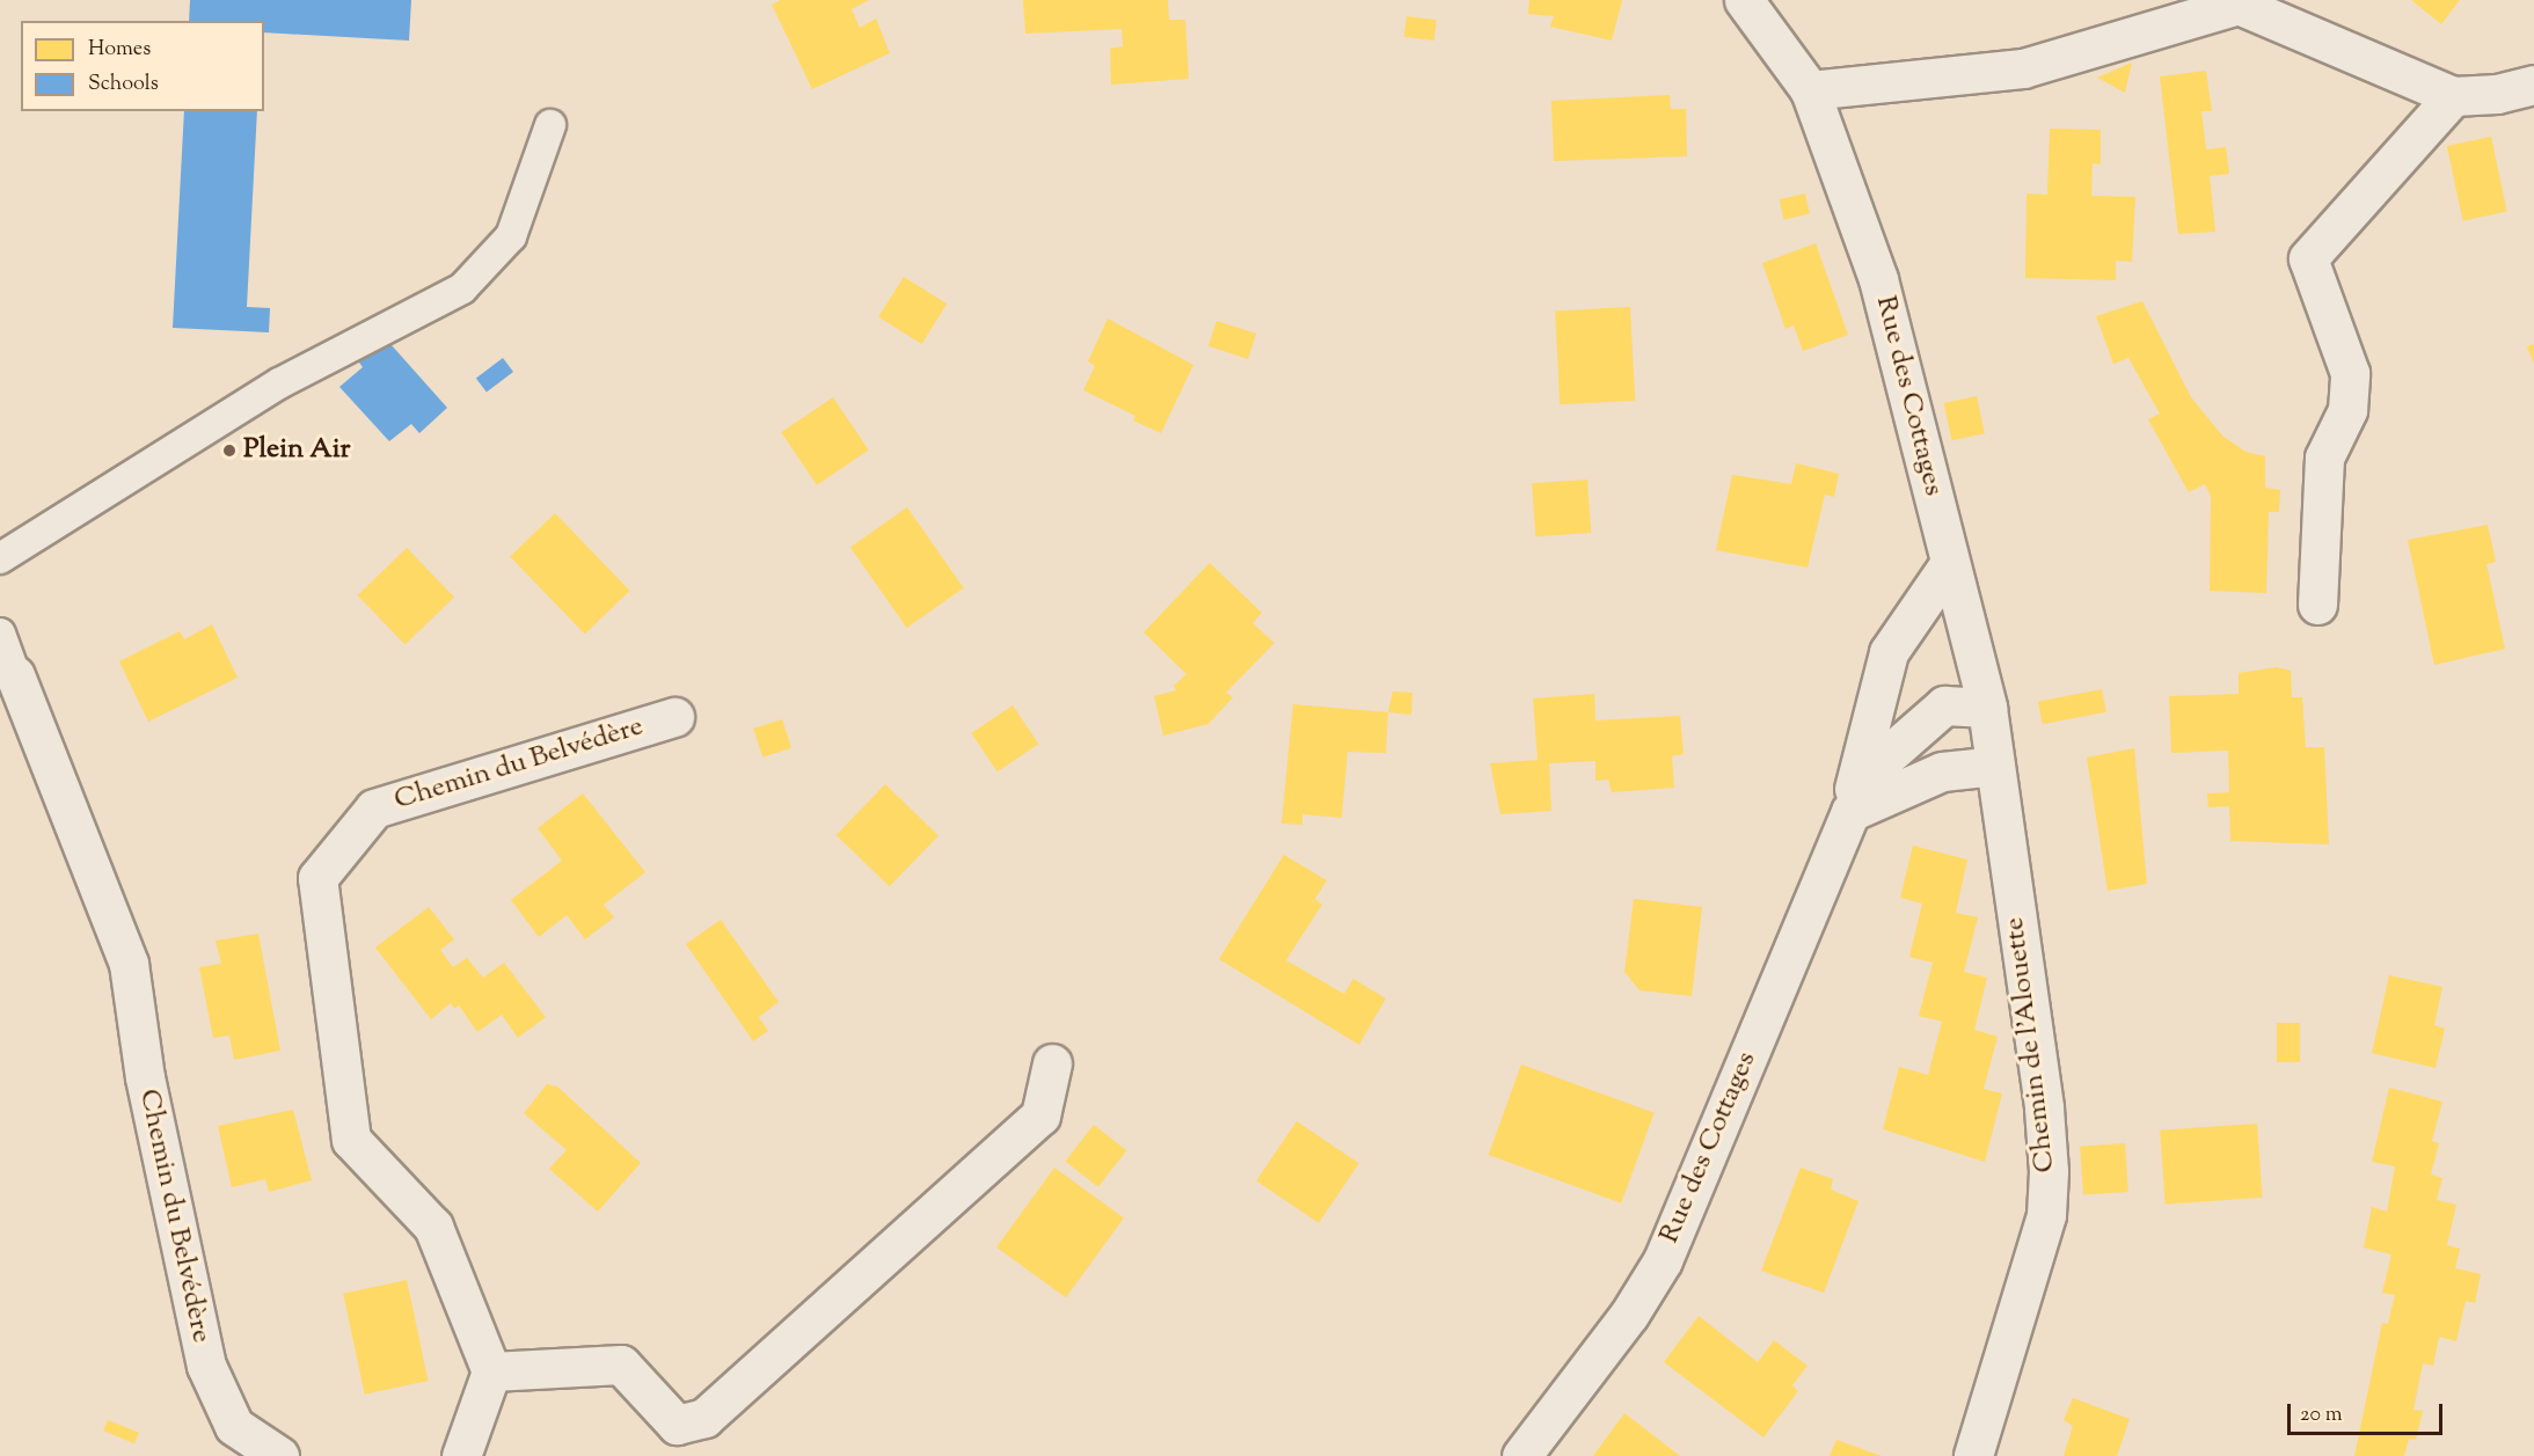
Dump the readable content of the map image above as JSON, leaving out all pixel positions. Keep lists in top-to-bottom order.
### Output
{
  "streets": {
    "street": ["Rue des Cottages", "Chemin du Belvédère", "Chemin de l'Alouette"]
  },
  "crossings": [
    ["Rue des Cottages", "Chemin de l'Alouette"]
  ],
  "places": ["Plein Air"],
  "legend": ["Homes", "Schools"],
  "scale_bar": "20 m"
}
